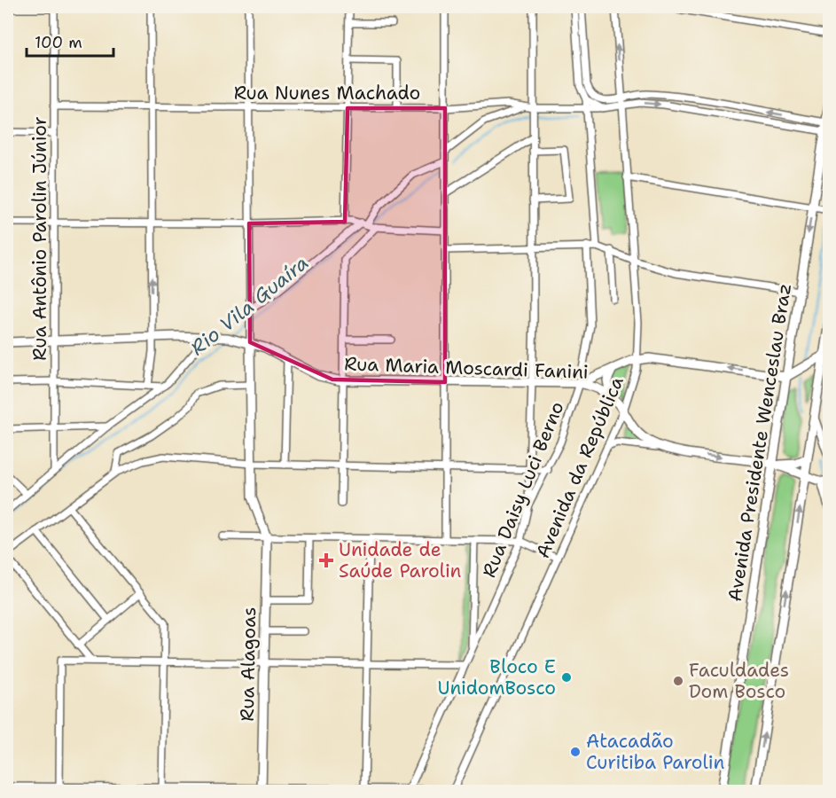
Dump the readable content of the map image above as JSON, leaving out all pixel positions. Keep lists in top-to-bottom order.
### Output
{
  "streets": {
    "main road": ["Rua Maria Moscardi Fanini", "Avenida Presidente Wenceslau Braz", "Rua Alagoas"],
    "street": [
      "Rua Nunes Machado",
      "Rua Antônio Parolin Júnior",
      "Avenida da República",
      "Rua Daisy Luci Berno"
    ]
  },
  "crossings": [
    ["Rua Nunes Machado", "Rua Antônio Parolin Júnior"],
    ["Rua Nunes Machado", "Avenida Presidente Wenceslau Braz"],
    ["Rua Nunes Machado", "Avenida da República"],
    ["Rua Antônio Parolin Júnior", "Rua Maria Moscardi Fanini"],
    ["Rua Maria Moscardi Fanini", "Avenida da República"],
    ["Rua Maria Moscardi Fanini", "Rua Daisy Luci Berno"]
  ],
  "water": ["Rio Vila Guaíra"],
  "places": {
    "health": ["Unidade de Saúde Parolin"],
    "other": ["Bloco E UnidomBosco", "Faculdades Dom Bosco", "Atacadão Curitiba Parolin"]
  },
  "scale_bar": "100 m"
}
